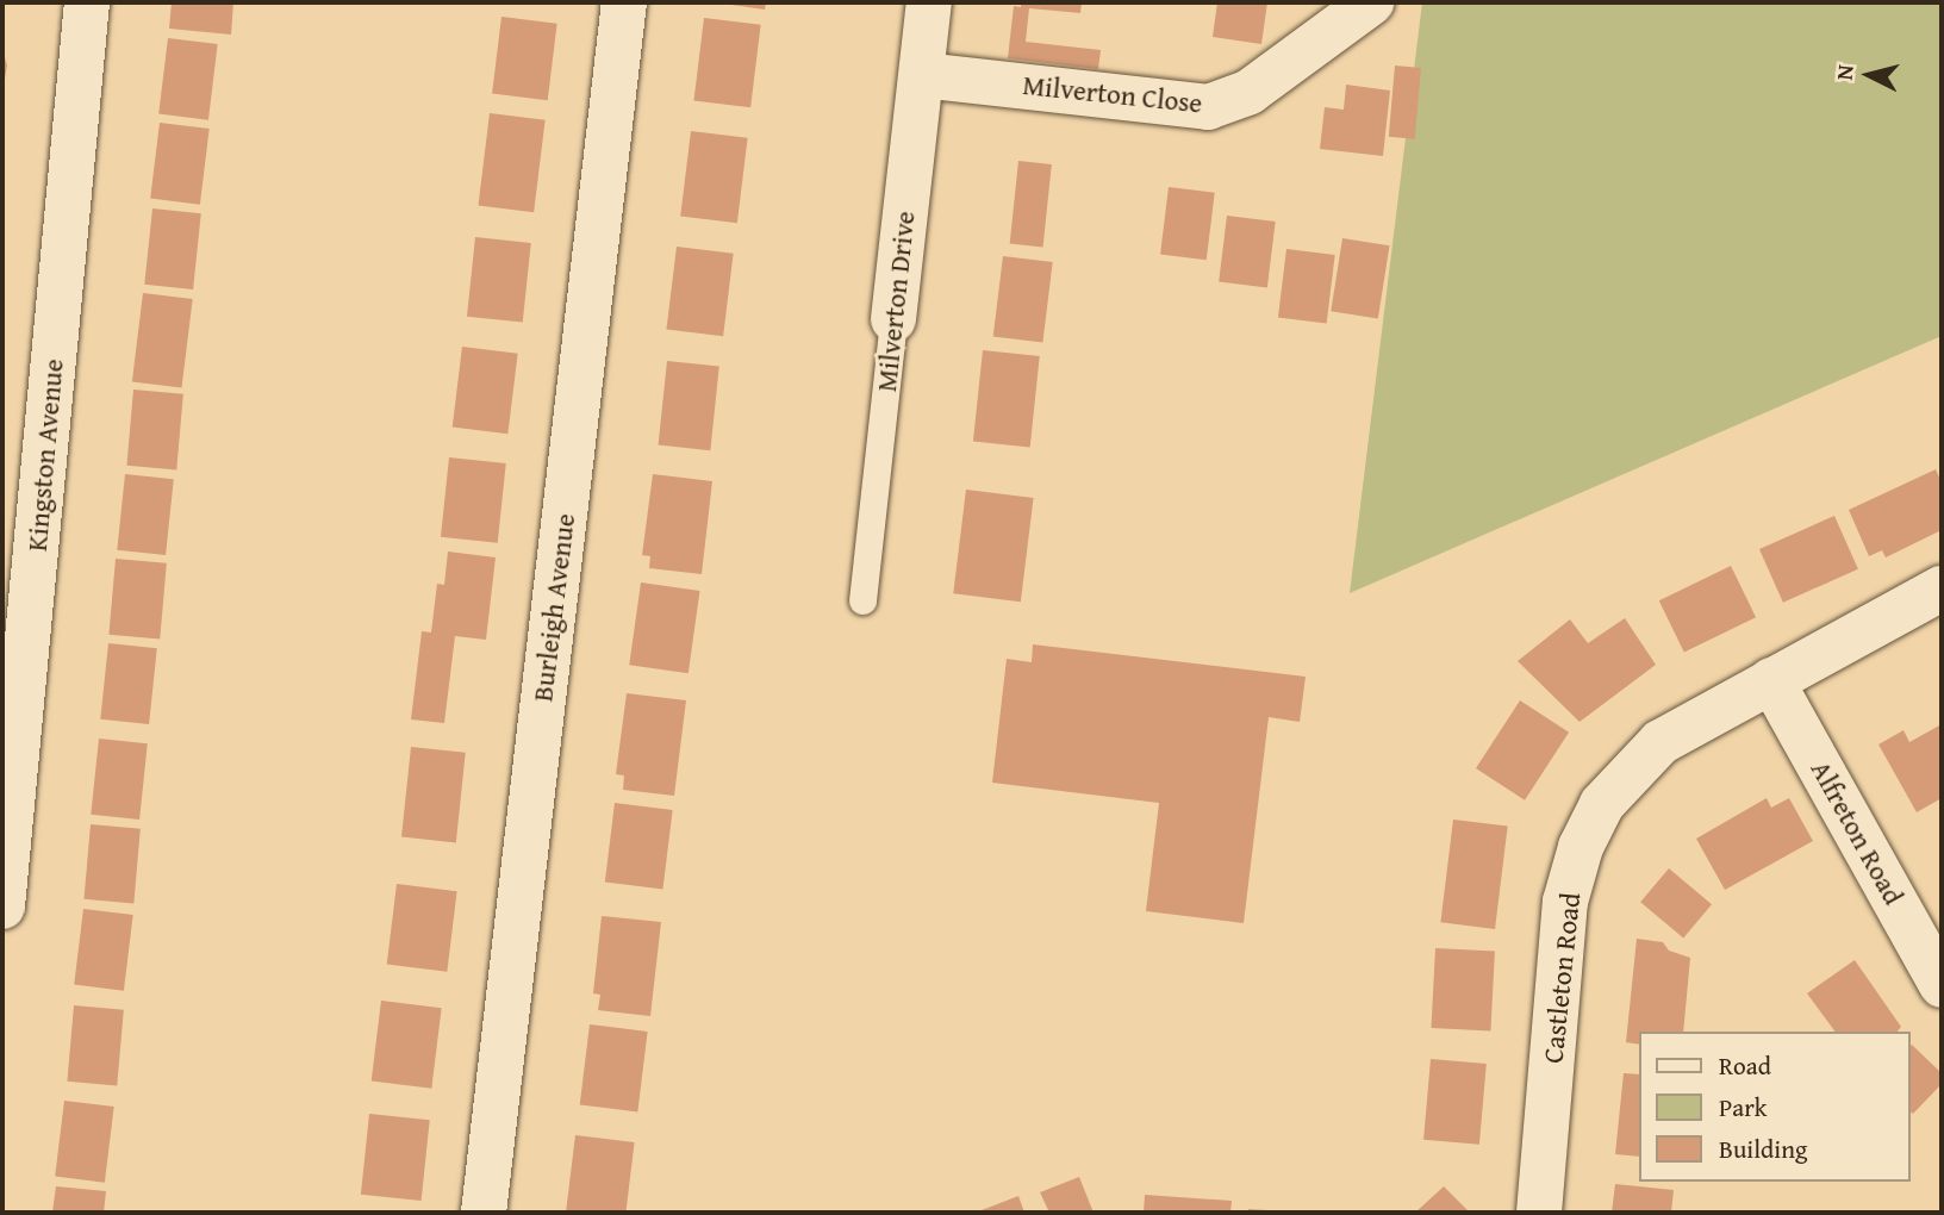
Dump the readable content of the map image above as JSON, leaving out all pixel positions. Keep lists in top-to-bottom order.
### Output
{
  "streets": {
    "street": [
      "Milverton Close",
      "Milverton Drive",
      "Kingston Avenue",
      "Burleigh Avenue",
      "Alfreton Road",
      "Castleton Road"
    ]
  },
  "crossings": [
    ["Milverton Close", "Milverton Drive"],
    ["Alfreton Road", "Castleton Road"]
  ],
  "legend": ["Road", "Park", "Building"],
  "north": "left"
}
